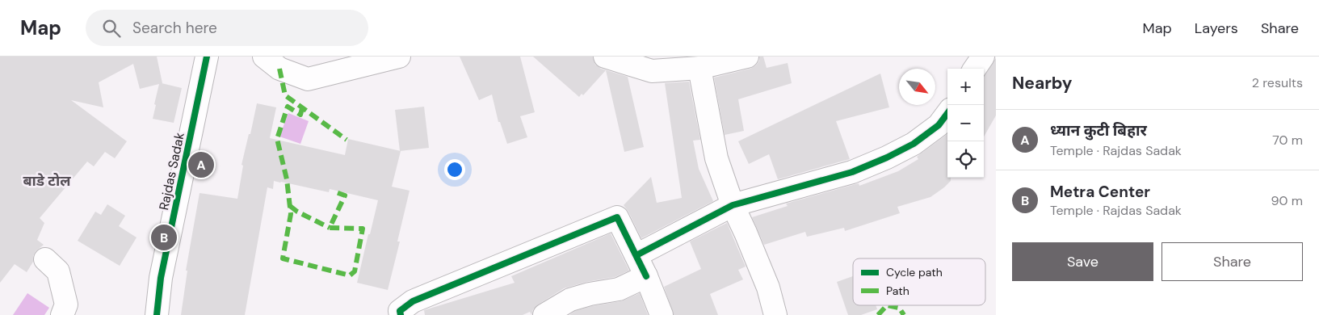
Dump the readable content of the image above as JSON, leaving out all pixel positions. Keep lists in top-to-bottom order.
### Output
{
  "streets": {
    "street": ["Rajdas Sadak"]
  },
  "districts": ["बाडे टोल"],
  "legend": ["Cycle path", "Path"],
  "north": "bottom right",
  "page": {
    "header": "Map",
    "search": "Search here",
    "nav": ["Map", "Layers", "Share"],
    "heading": ["Nearby", "2 results"],
    "map_buttons": ["+", "−"],
    "list": [
      {
        "mark": "A",
        "name": "ध्यान कुटी बिहार",
        "note": "Temple · Rajdas Sadak",
        "value": "70 m"
      },
      {
        "mark": "B",
        "name": "Metra Center",
        "note": "Temple · Rajdas Sadak",
        "value": "90 m"
      }
    ],
    "pins": ["A", "B"],
    "buttons": ["Save", "Share"]
  }
}
